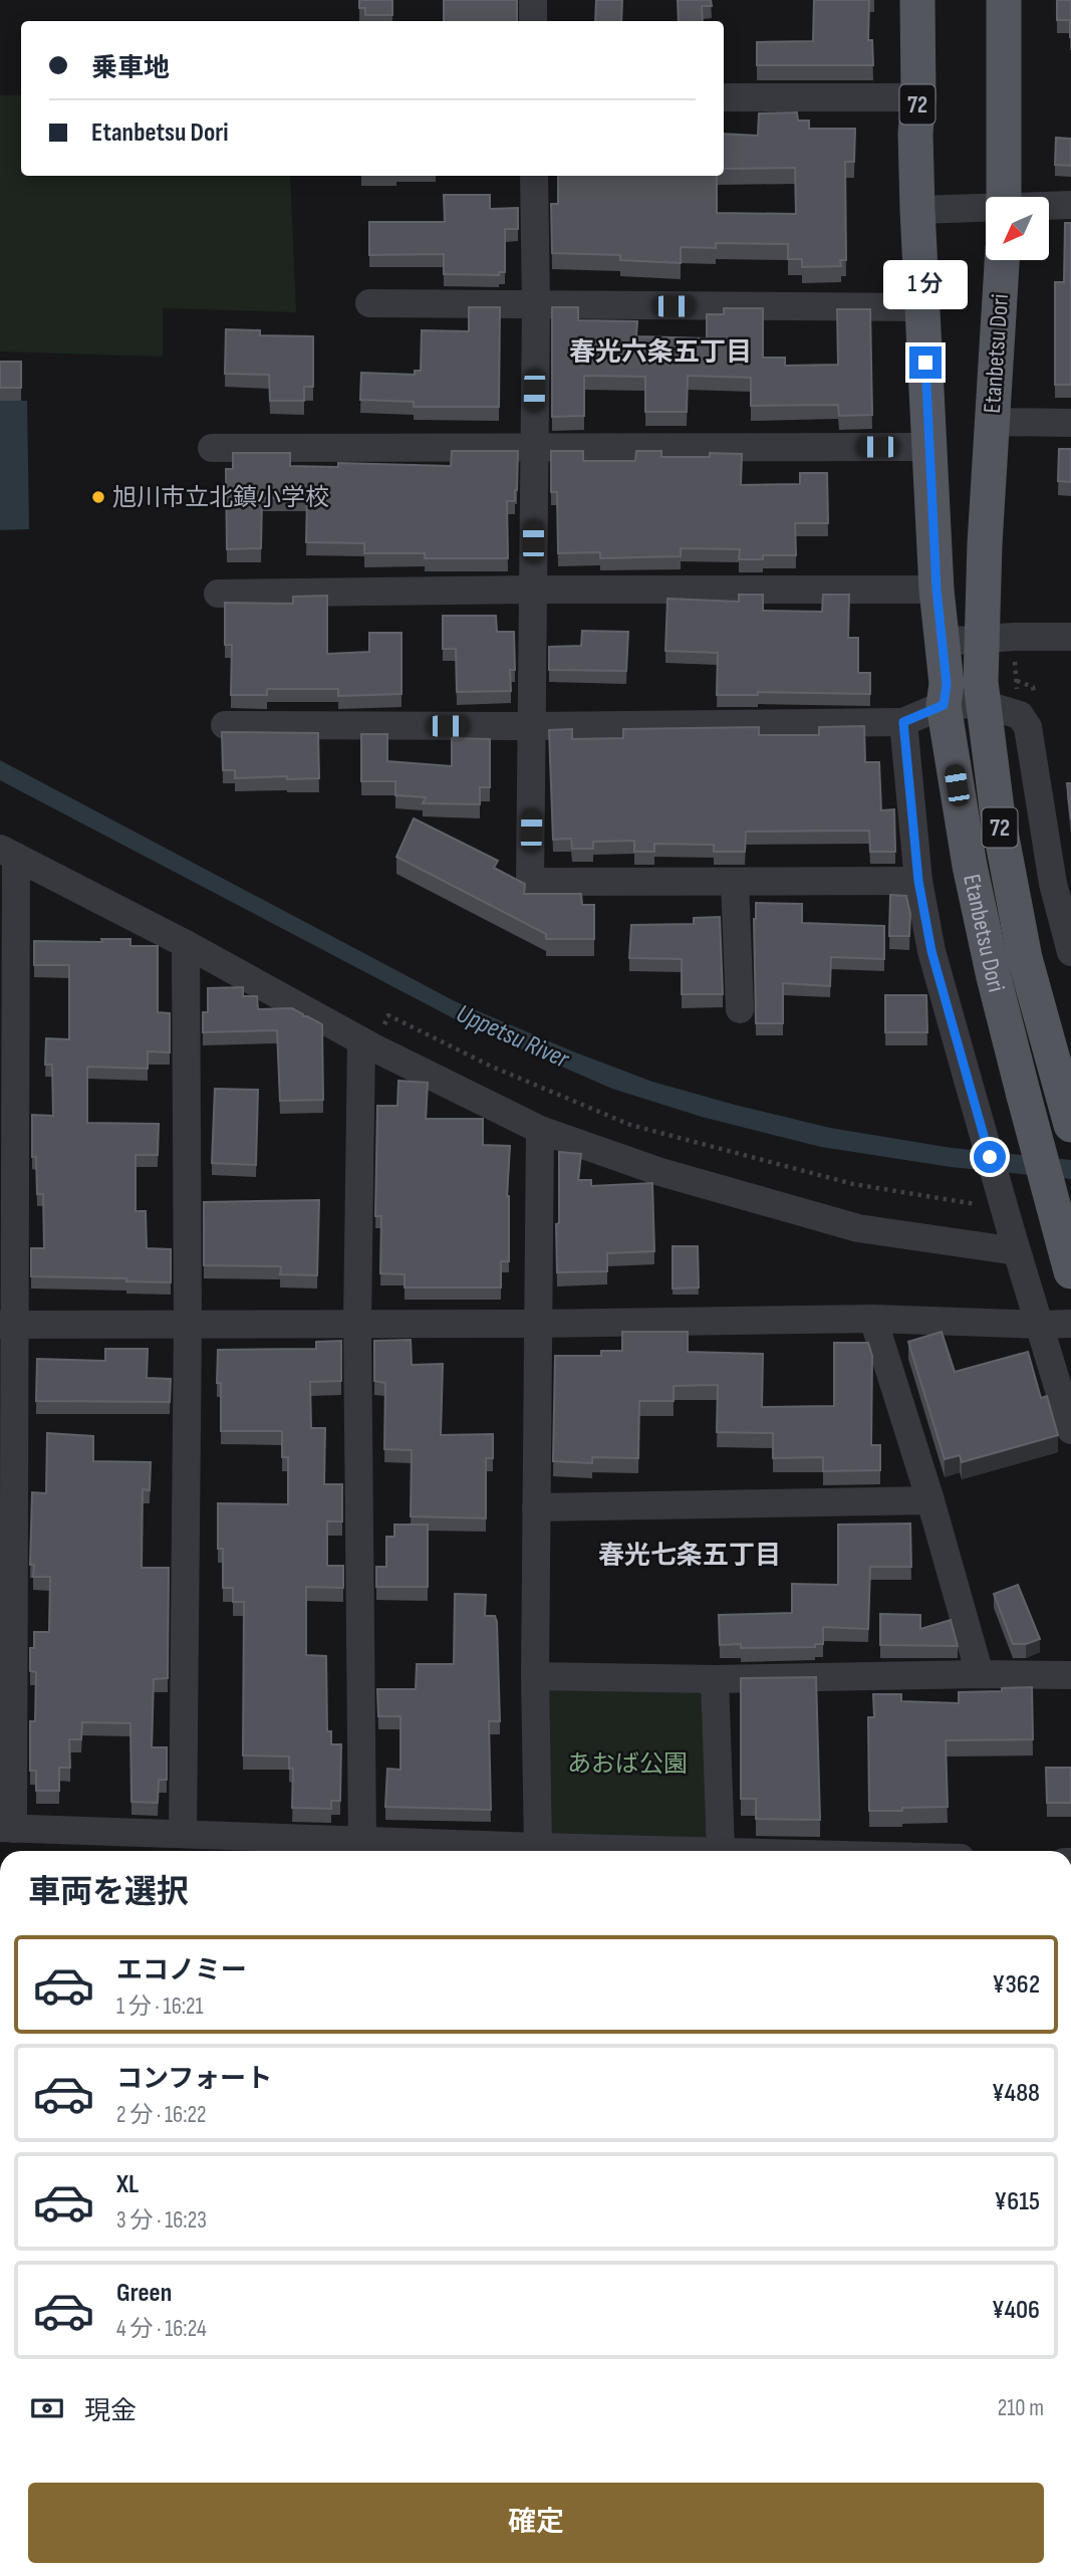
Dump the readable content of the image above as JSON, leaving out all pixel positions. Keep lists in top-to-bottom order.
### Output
{
  "streets": {
    "main road": ["72", "Etanbetsu Dori"]
  },
  "districts": ["春光六条五丁目", "春光七条五丁目"],
  "water": ["Uppetsu River"],
  "parks": ["あおば公園"],
  "places": ["旭川市立北鎮小学校"],
  "north": "bottom left",
  "page": {
    "banner": ["乗車地", "Etanbetsu Dori"],
    "bubble": "1 分",
    "heading": "車両を選択",
    "list": [
      {
        "name": "エコノミー",
        "note": "1 分 · 16:21",
        "value": "¥362"
      },
      {
        "name": "コンフォート",
        "note": "2 分 · 16:22",
        "value": "¥488"
      },
      {
        "name": "XL",
        "note": "3 分 · 16:23",
        "value": "¥615"
      },
      {
        "name": "Green",
        "note": "4 分 · 16:24",
        "value": "¥406"
      }
    ],
    "pay": ["現金", "210 m"],
    "buttons": "確定"
  }
}
